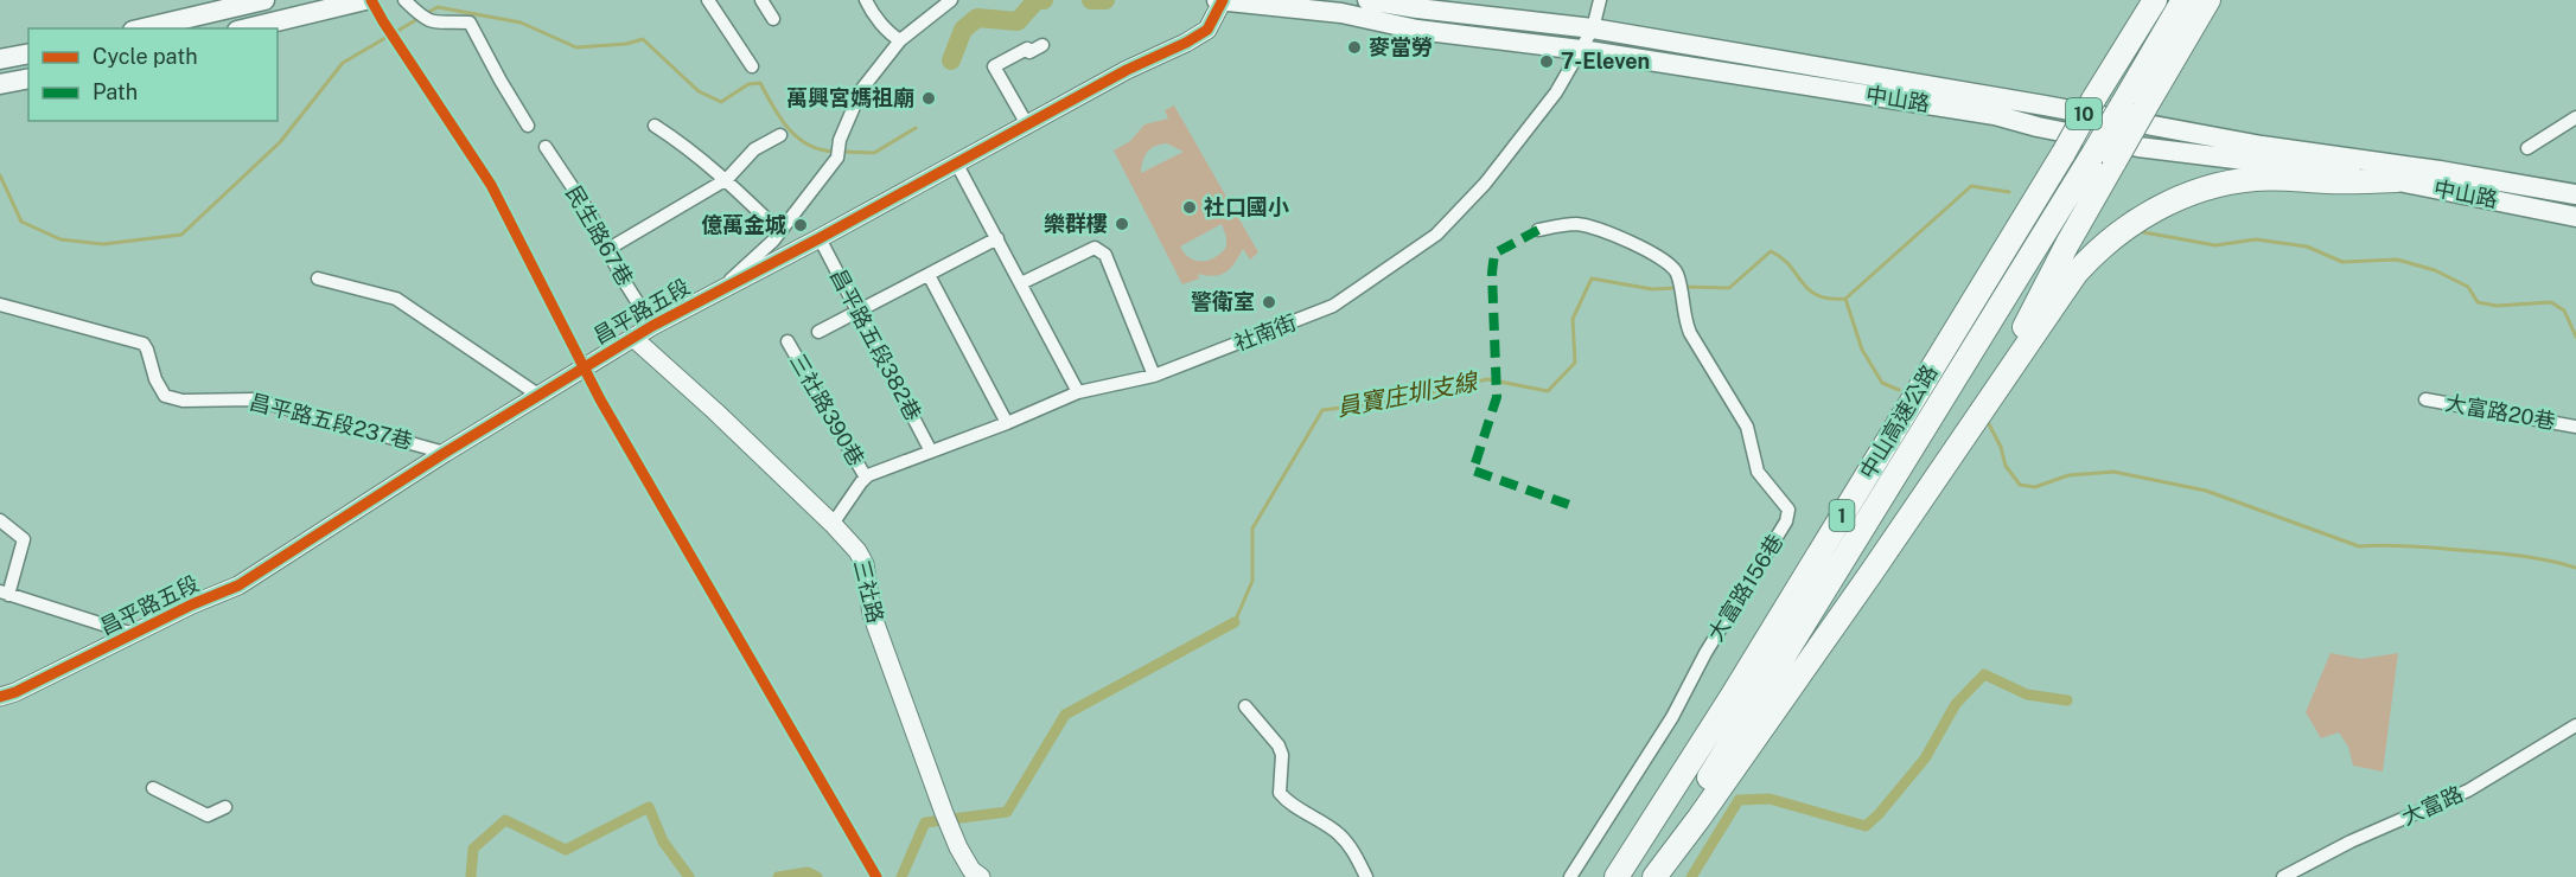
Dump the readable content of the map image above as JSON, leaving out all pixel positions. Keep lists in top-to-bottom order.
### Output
{
  "streets": {
    "highway": ["中山高速公路", "1"],
    "main road": ["中山路", "10"],
    "street": [
      "民生路67巷",
      "昌平路五段",
      "社南街",
      "昌平路五段382巷",
      "三社路390巷",
      "大富路20巷",
      "昌平路五段237巷",
      "大富路156巷",
      "三社路",
      "大富路"
    ]
  },
  "crossings": [
    ["中山路", "昌平路五段"],
    ["中山路", "社南街"],
    ["民生路67巷", "昌平路五段"],
    ["昌平路五段", "昌平路五段382巷"],
    ["昌平路五段", "昌平路五段237巷"],
    ["昌平路五段", "三社路"],
    ["社南街", "昌平路五段382巷"],
    ["社南街", "三社路390巷"]
  ],
  "water": ["員寶庄圳支線"],
  "places": [
    "麥當勞",
    "7-Eleven",
    "萬興宮媽祖廟",
    "社口國小",
    "樂群樓",
    "億萬金城",
    "警衛室"
  ],
  "legend": ["Cycle path", "Path"]
}
